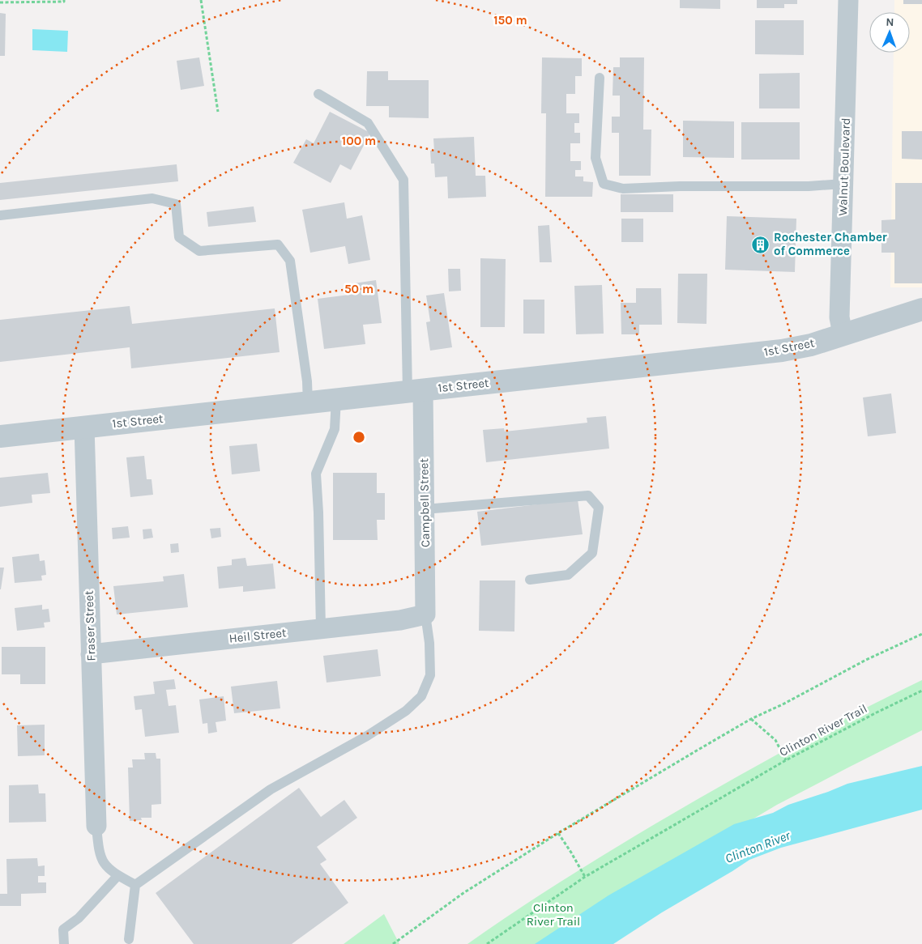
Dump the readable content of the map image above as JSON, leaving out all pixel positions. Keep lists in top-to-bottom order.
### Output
{
  "streets": {
    "street": [
      "Walnut Boulevard",
      "1st Street",
      "Campbell Street",
      "Fraser Street",
      "Heil Street"
    ],
    "path": ["Clinton River Trail"]
  },
  "crossings": [
    ["Walnut Boulevard", "1st Street"],
    ["1st Street", "Campbell Street"],
    ["1st Street", "Fraser Street"],
    ["Campbell Street", "Heil Street"],
    ["Fraser Street", "Heil Street"]
  ],
  "water": ["Clinton River"],
  "parks": ["Clinton River Trail"],
  "places": {
    "building": ["Rochester Chamber of Commerce"]
  },
  "north": "top",
  "rings": ["150 m", "100 m", "50 m"]
}
